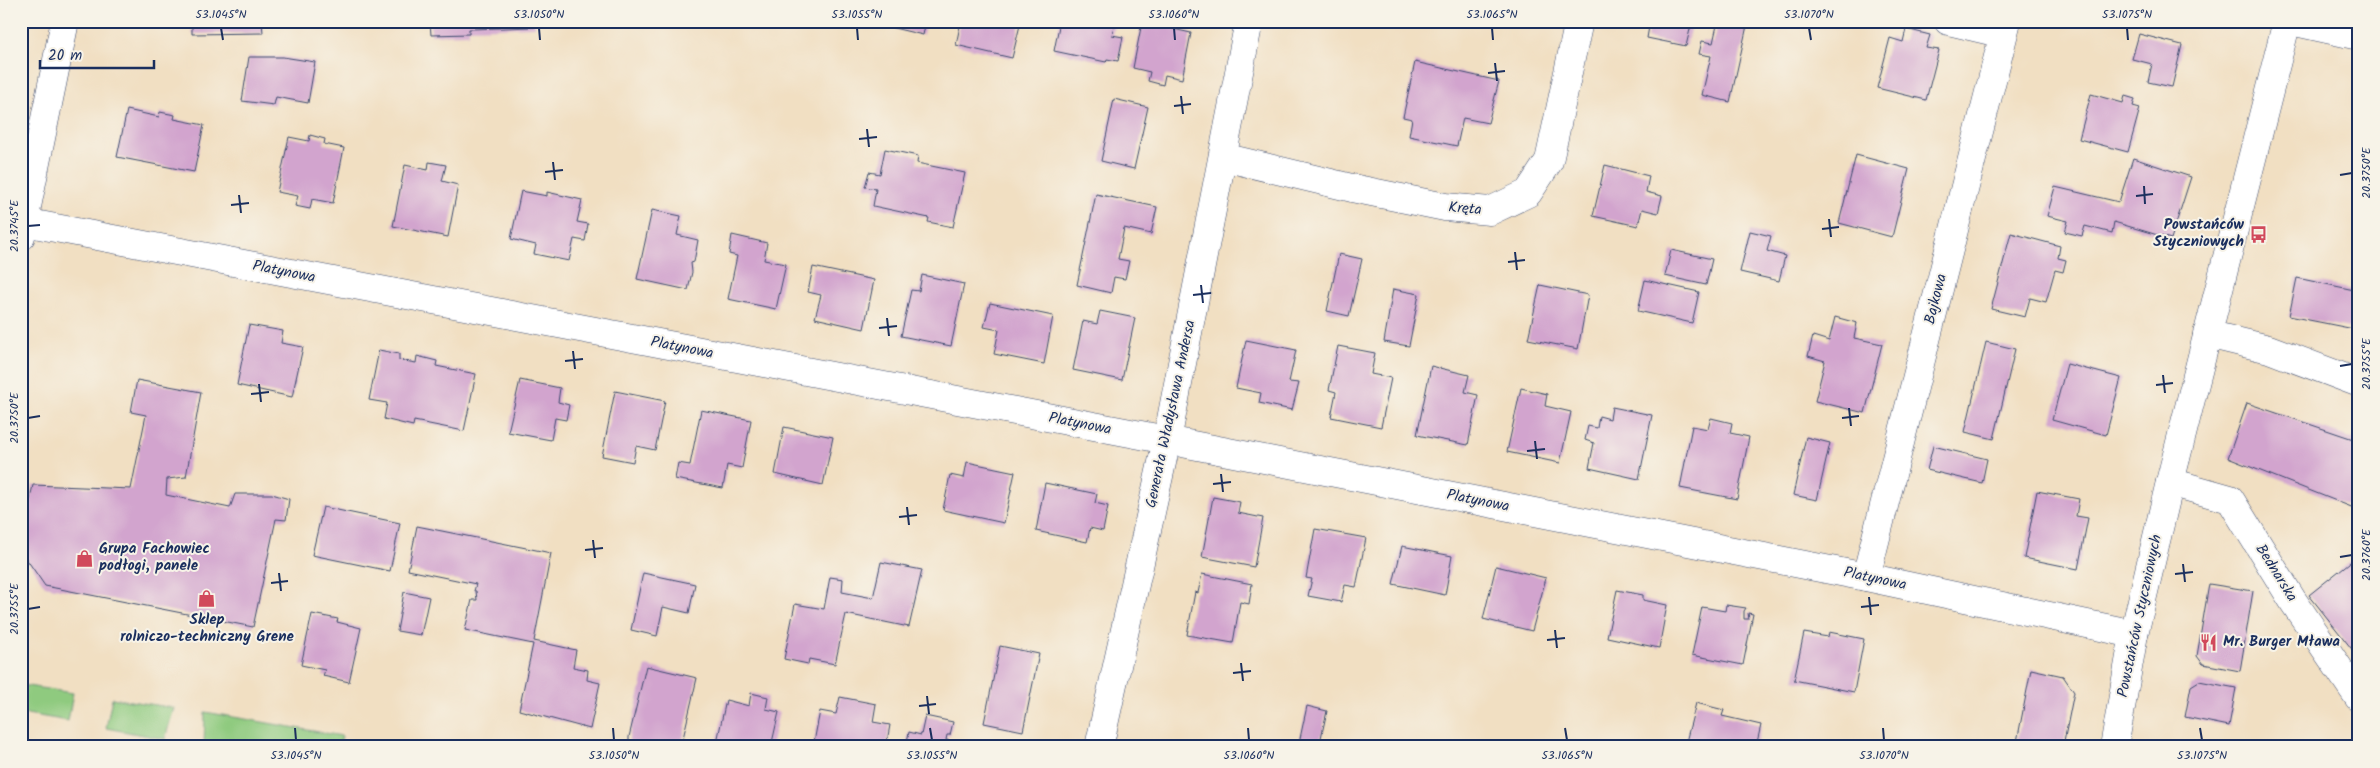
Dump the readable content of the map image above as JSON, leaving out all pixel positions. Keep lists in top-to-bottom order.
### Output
{
  "streets": {
    "street": [
      "Kręta",
      "Platynowa",
      "Bajkowa",
      "Generała Władysława Andersa",
      "Bednarska",
      "Powstańców Styczniowych"
    ]
  },
  "crossings": [
    ["Kręta", "Generała Władysława Andersa"],
    ["Platynowa", "Bajkowa"],
    ["Platynowa", "Generała Władysława Andersa"],
    ["Platynowa", "Powstańców Styczniowych"],
    ["Bednarska", "Powstańców Styczniowych"]
  ],
  "places": {
    "bus stop": ["Powstańców Styczniowych"],
    "shop": ["Grupa Fachowiec podłogi, panele", "Sklep rolniczo-techniczny Grene"],
    "restaurant": ["Mr. Burger Mława"]
  },
  "scale_bar": "20 m",
  "coordinates": [
    "53.1045°N",
    "53.1050°N",
    "53.1055°N",
    "53.1060°N",
    "53.1065°N",
    "53.1070°N",
    "53.1075°N",
    "20.3750°E",
    "20.3745°E",
    "20.3755°E",
    "20.3760°E"
  ]
}
